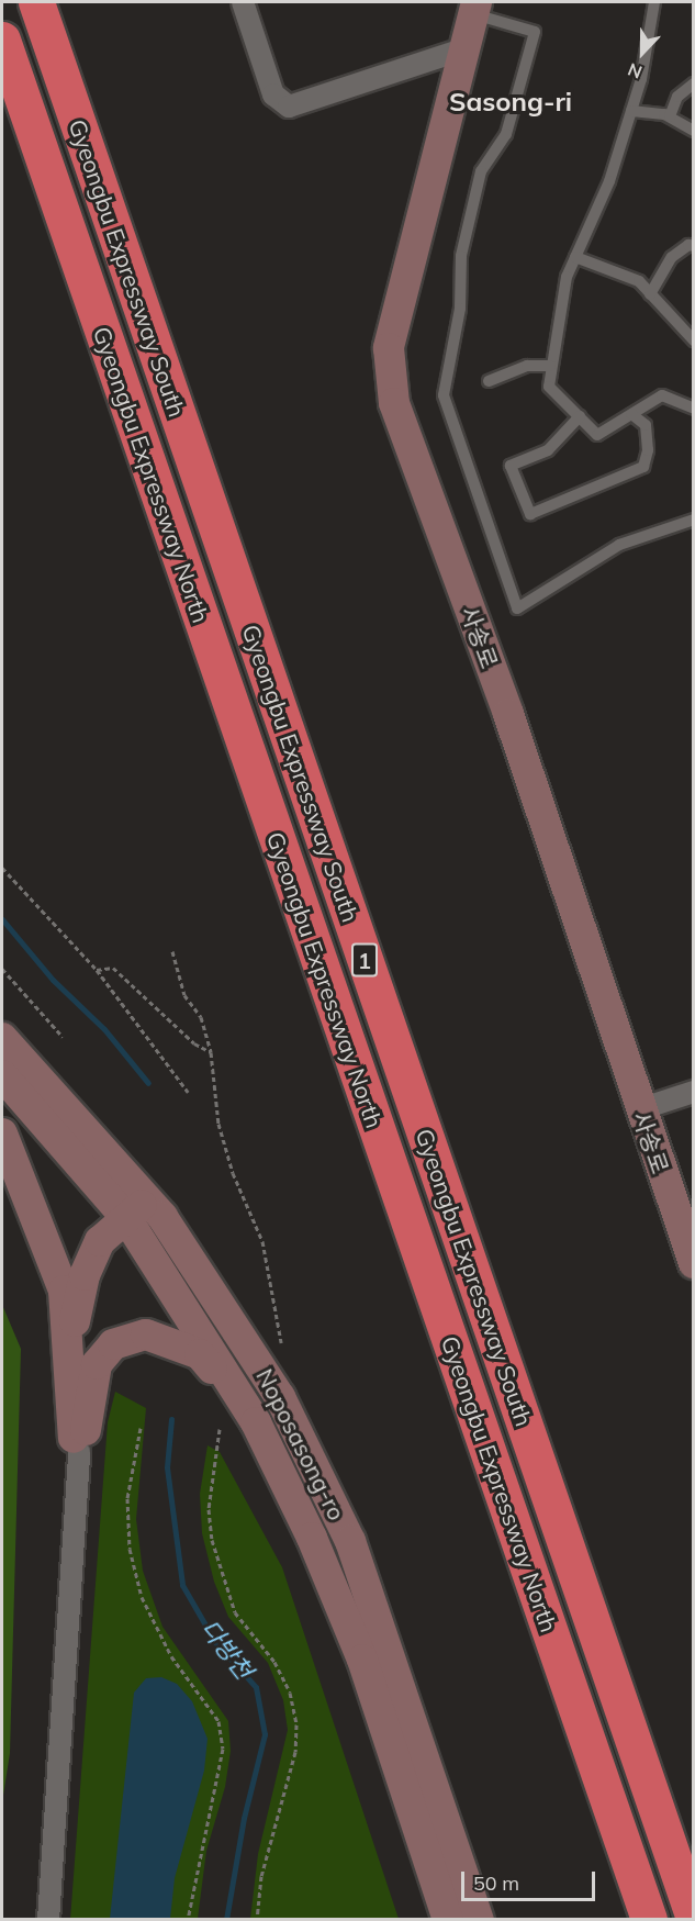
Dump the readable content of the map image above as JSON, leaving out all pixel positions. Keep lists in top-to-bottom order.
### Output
{
  "streets": {
    "highway": ["Gyeongbu Expressway South", "Gyeongbu Expressway North", "1"],
    "main road": ["사송로", "Noposasong-ro"]
  },
  "districts": ["Sasong-ri"],
  "water": ["다방천"],
  "scale_bar": "50 m",
  "north": "bottom"
}
